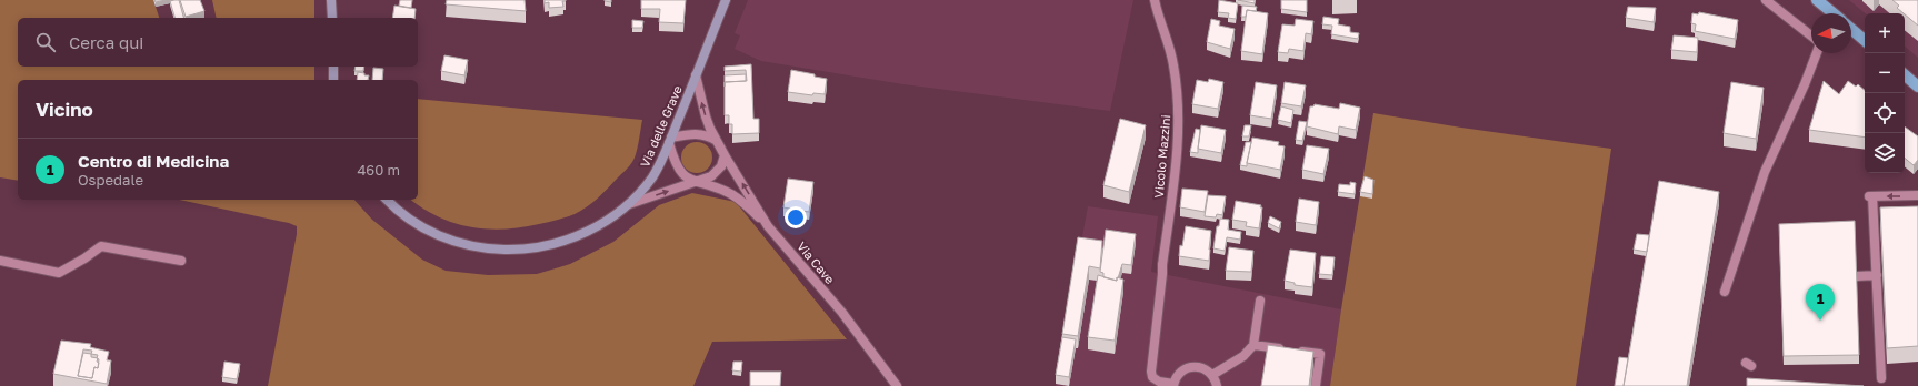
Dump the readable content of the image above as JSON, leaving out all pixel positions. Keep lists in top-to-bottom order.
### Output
{
  "streets": {
    "main road": ["Via delle Grave"],
    "street": ["Vicolo Mazzini", "Via Cave"]
  },
  "crossings": [
    ["Via delle Grave", "Via Cave"]
  ],
  "one_way": ["Via Cave"],
  "north": "left",
  "page": {
    "map_buttons": ["+", "−"],
    "search": "Cerca qui",
    "heading": "Vicino",
    "list": [
      {
        "mark": "1",
        "name": "Centro di Medicina",
        "note": "Ospedale",
        "value": "460 m"
      }
    ],
    "pins": "1"
  }
}
